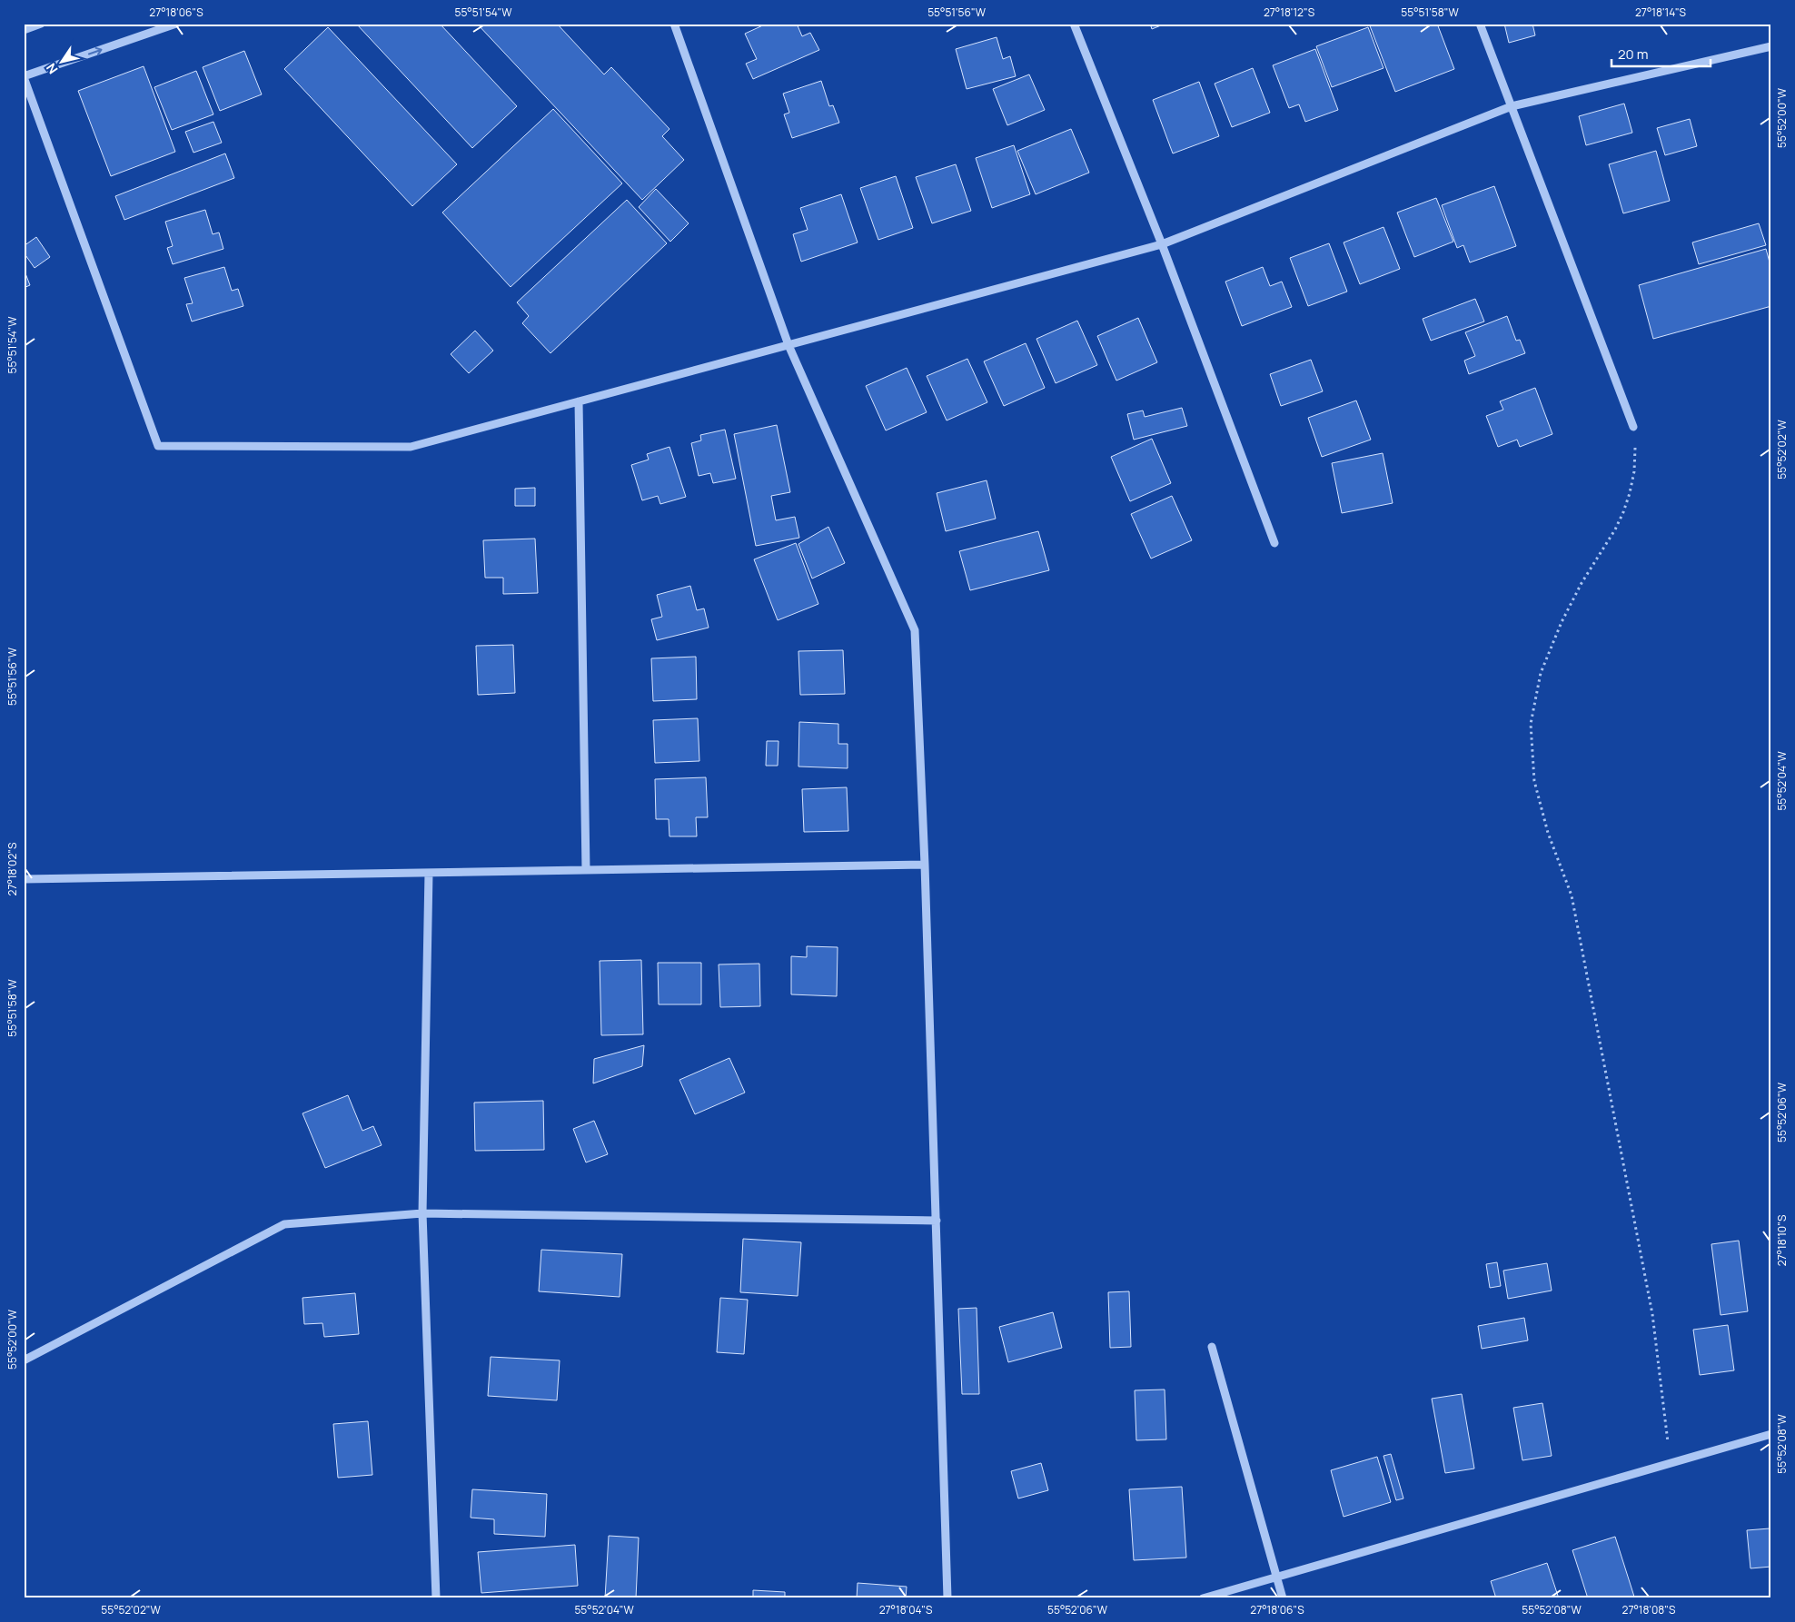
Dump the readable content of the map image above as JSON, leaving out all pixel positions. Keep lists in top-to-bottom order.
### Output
{
  "scale_bar": "20 m",
  "north": "bottom left",
  "coordinates": [
    "27°18'06\"S",
    "55°51'54\"W",
    "55°51'56\"W",
    "27°18'12\"S",
    "55°51'58\"W",
    "27°18'14\"S",
    "55°52'00\"W",
    "55°52'02\"W",
    "55°52'04\"W",
    "27°18'02\"S",
    "55°52'06\"W",
    "27°18'10\"S",
    "55°52'08\"W",
    "27°18'04\"S",
    "27°18'08\"S"
  ]
}
